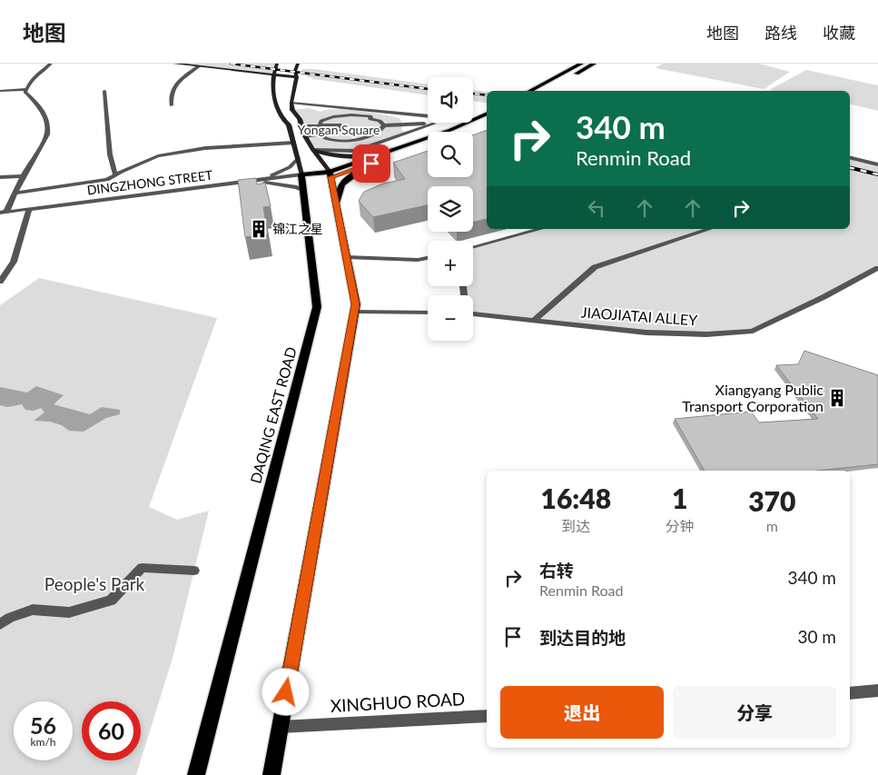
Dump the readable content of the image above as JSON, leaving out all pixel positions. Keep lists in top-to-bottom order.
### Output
{
  "streets": {
    "main road": ["DAQING EAST ROAD"],
    "street": ["DINGZHONG STREET", "JIAOJIATAI ALLEY", "XINGHUO ROAD"]
  },
  "crossings": [
    ["DINGZHONG STREET", "DAQING EAST ROAD"]
  ],
  "parks": ["Yongan Square", "People's Park"],
  "places": {
    "building": ["锦江之星", "Xiangyang Public Transport Corporation"]
  },
  "page": {
    "header": "地图",
    "nav": ["地图", "路线", "收藏"],
    "map_buttons": ["+", "−"],
    "turn": ["340 m", "Renmin Road"],
    "eta": [
      "16:48",
      "到达",
      "1",
      "分钟",
      "370",
      "m"
    ],
    "list": [
      {
        "name": "右转",
        "note": "Renmin Road",
        "value": "340 m"
      },
      {
        "name": "到达目的地",
        "value": "30 m"
      }
    ],
    "buttons": ["退出", "分享"],
    "speed": "56 km/h",
    "limit": "60"
  }
}
